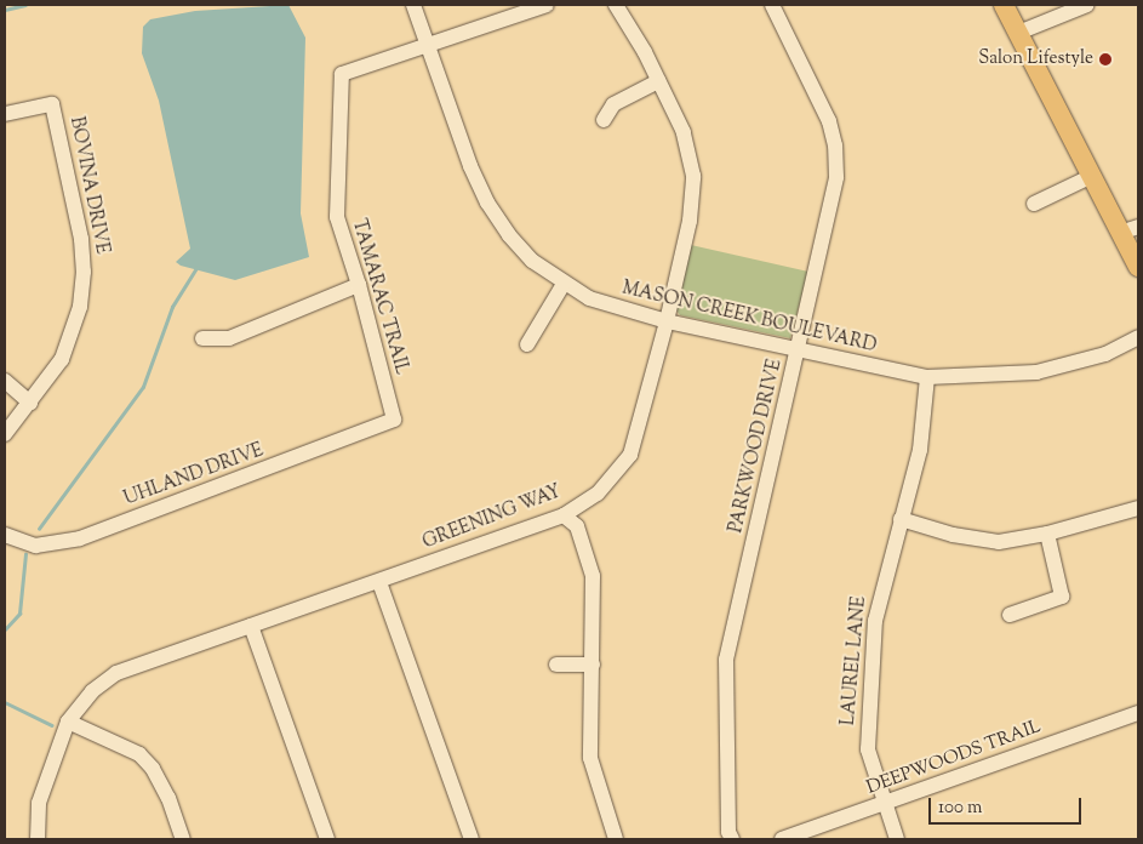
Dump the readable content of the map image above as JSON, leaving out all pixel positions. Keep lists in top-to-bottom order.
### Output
{
  "streets": {
    "street": [
      "BOVINA DRIVE",
      "TAMARAC TRAIL",
      "MASON CREEK BOULEVARD",
      "PARKWOOD DRIVE",
      "UHLAND DRIVE",
      "GREENING WAY",
      "LAUREL LANE",
      "DEEPWOODS TRAIL"
    ]
  },
  "crossings": [
    ["TAMARAC TRAIL", "MASON CREEK BOULEVARD"],
    ["TAMARAC TRAIL", "UHLAND DRIVE"],
    ["MASON CREEK BOULEVARD", "PARKWOOD DRIVE"],
    ["MASON CREEK BOULEVARD", "GREENING WAY"],
    ["MASON CREEK BOULEVARD", "LAUREL LANE"],
    ["LAUREL LANE", "DEEPWOODS TRAIL"]
  ],
  "places": ["Salon Lifestyle"],
  "scale_bar": "100 m"
}
